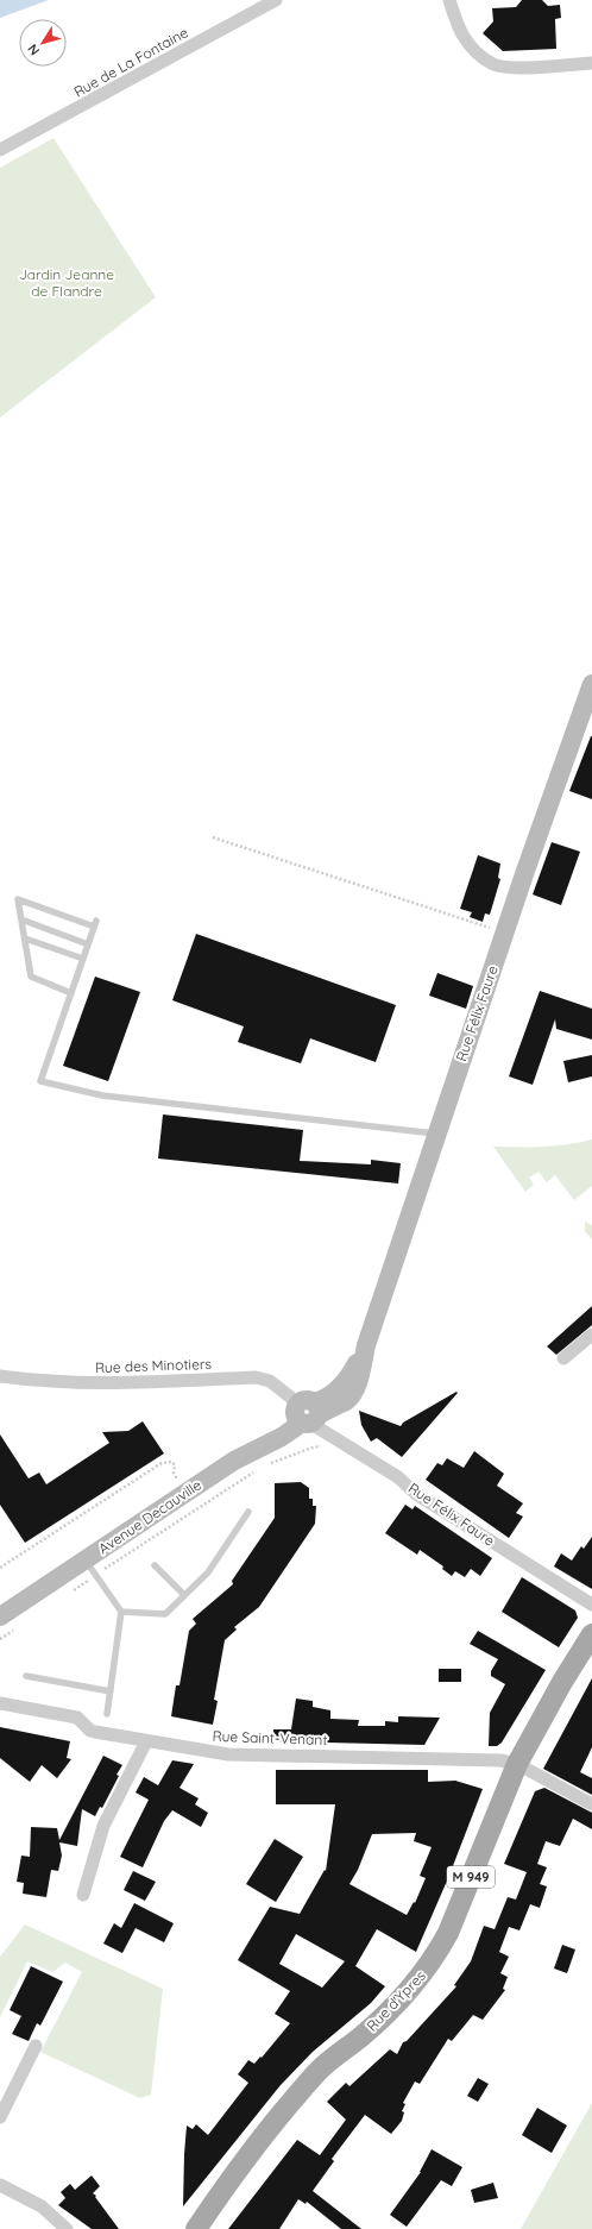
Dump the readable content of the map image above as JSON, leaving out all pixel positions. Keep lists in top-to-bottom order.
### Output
{
  "streets": {
    "main road": ["M 949", "Rue d'Ypres"],
    "street": [
      "Rue de La Fontaine",
      "Rue Félix Faure",
      "Rue des Minotiers",
      "Avenue Decauville",
      "Rue Saint-Venant"
    ]
  },
  "crossings": [
    ["Rue Félix Faure", "Rue des Minotiers"],
    ["Rue Félix Faure", "Avenue Decauville"],
    ["Rue des Minotiers", "Avenue Decauville"],
    ["Rue Saint-Venant", "Rue d'Ypres"]
  ],
  "parks": ["Jardin Jeanne de Flandre"],
  "north": "bottom left"
}
